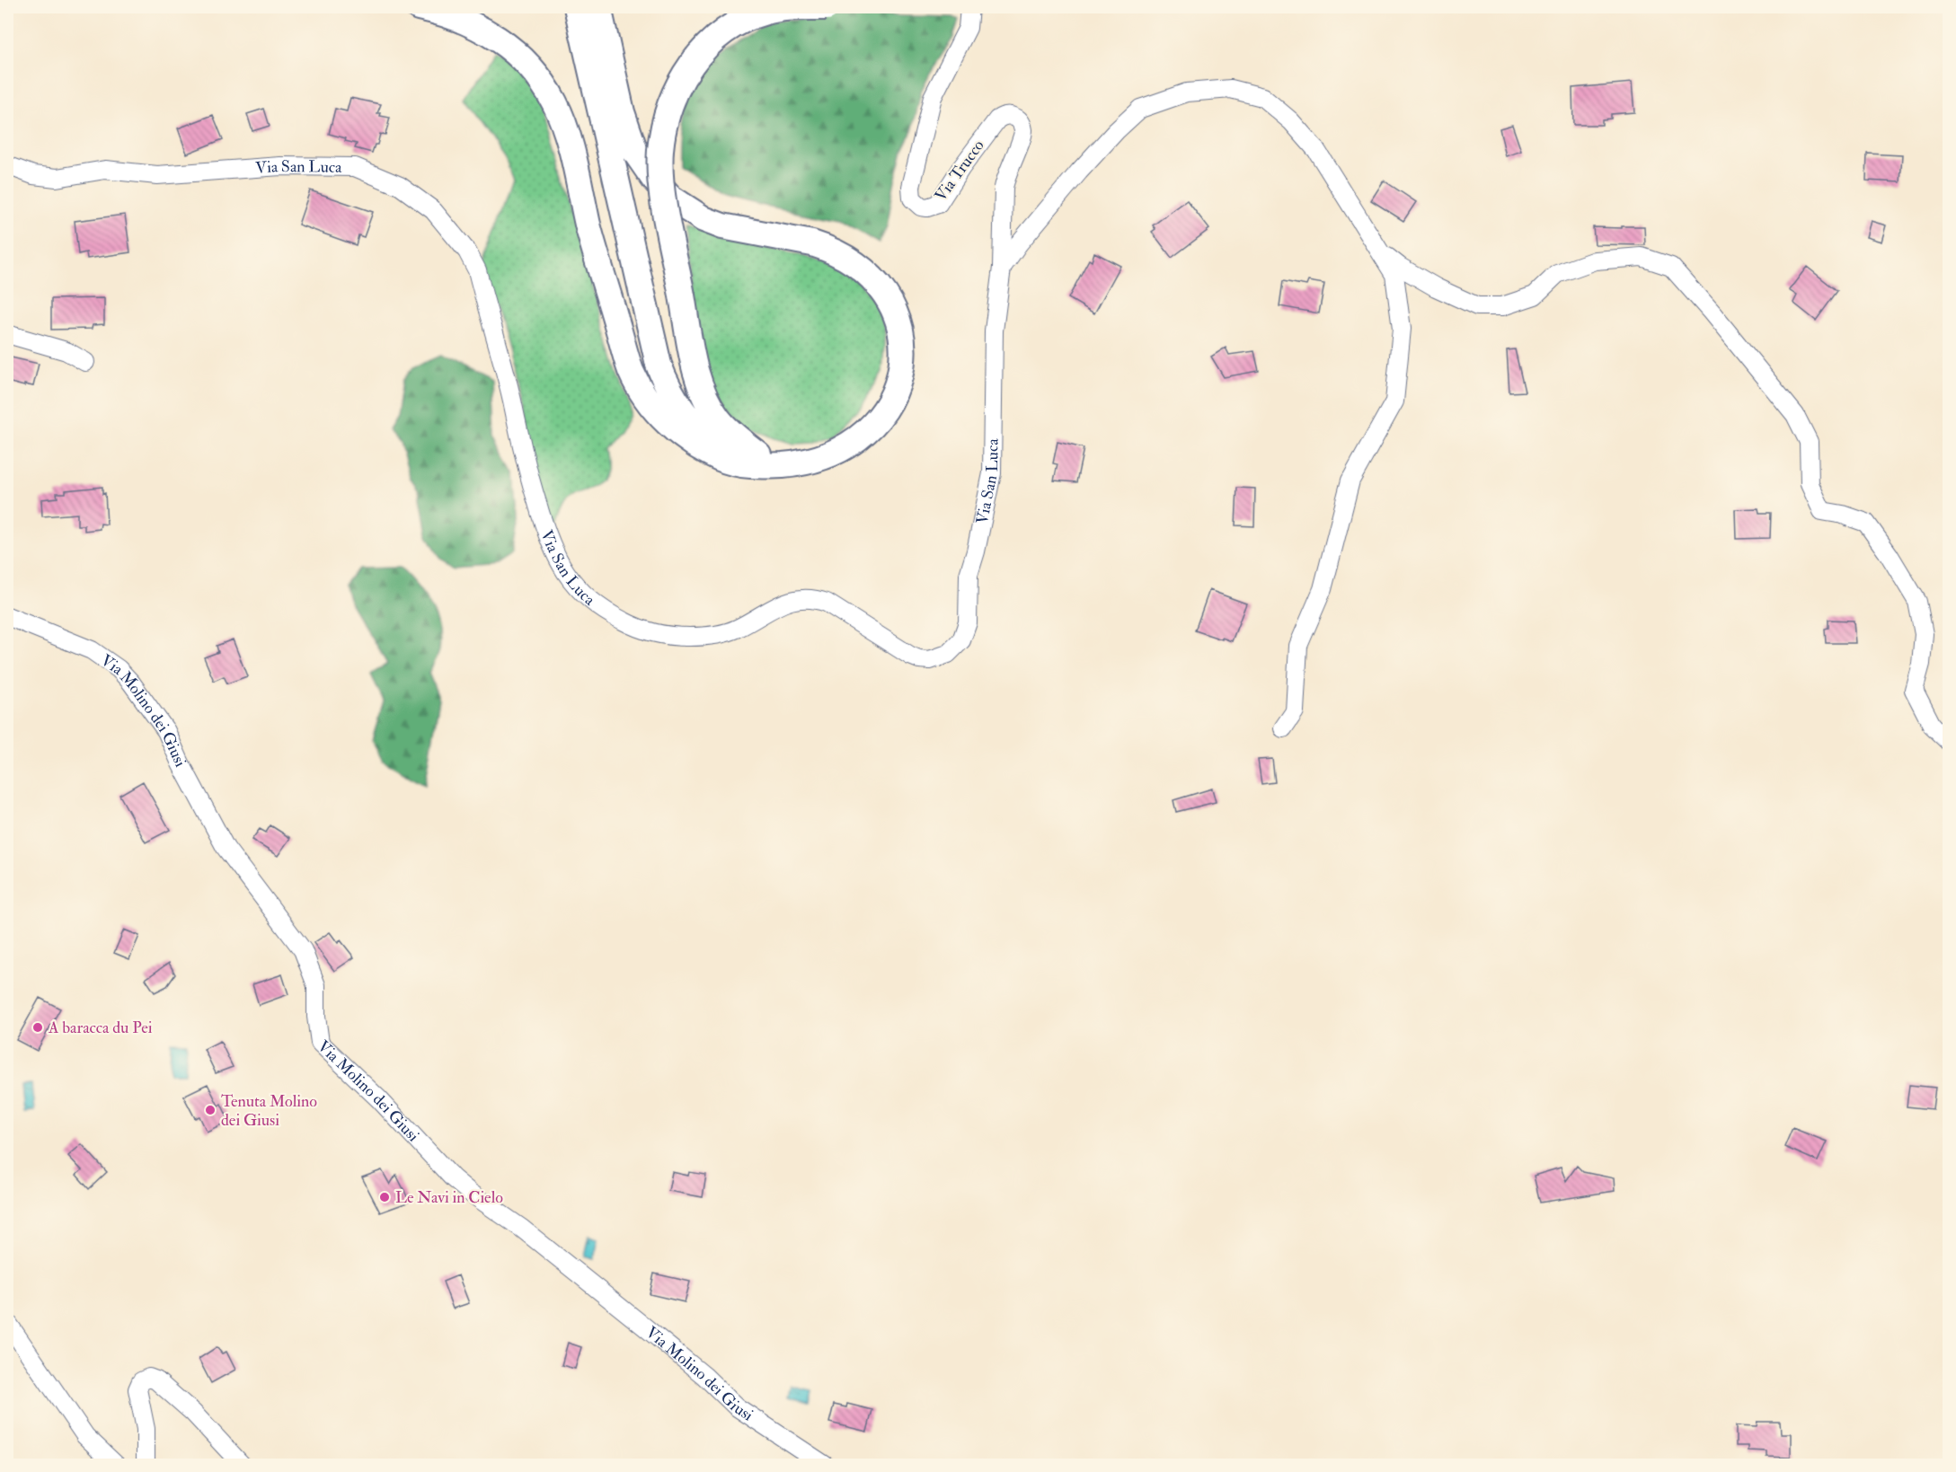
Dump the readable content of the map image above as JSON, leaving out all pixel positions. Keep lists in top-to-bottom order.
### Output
{
  "streets": {
    "street": ["Via San Luca", "Via Trucco", "Via Molino dei Giusi"]
  },
  "crossings": [
    ["Via San Luca", "Via Trucco"]
  ],
  "places": ["A baracca du Pei", "Tenuta Molino dei Giusi", "Le Navi in Cielo"]
}
